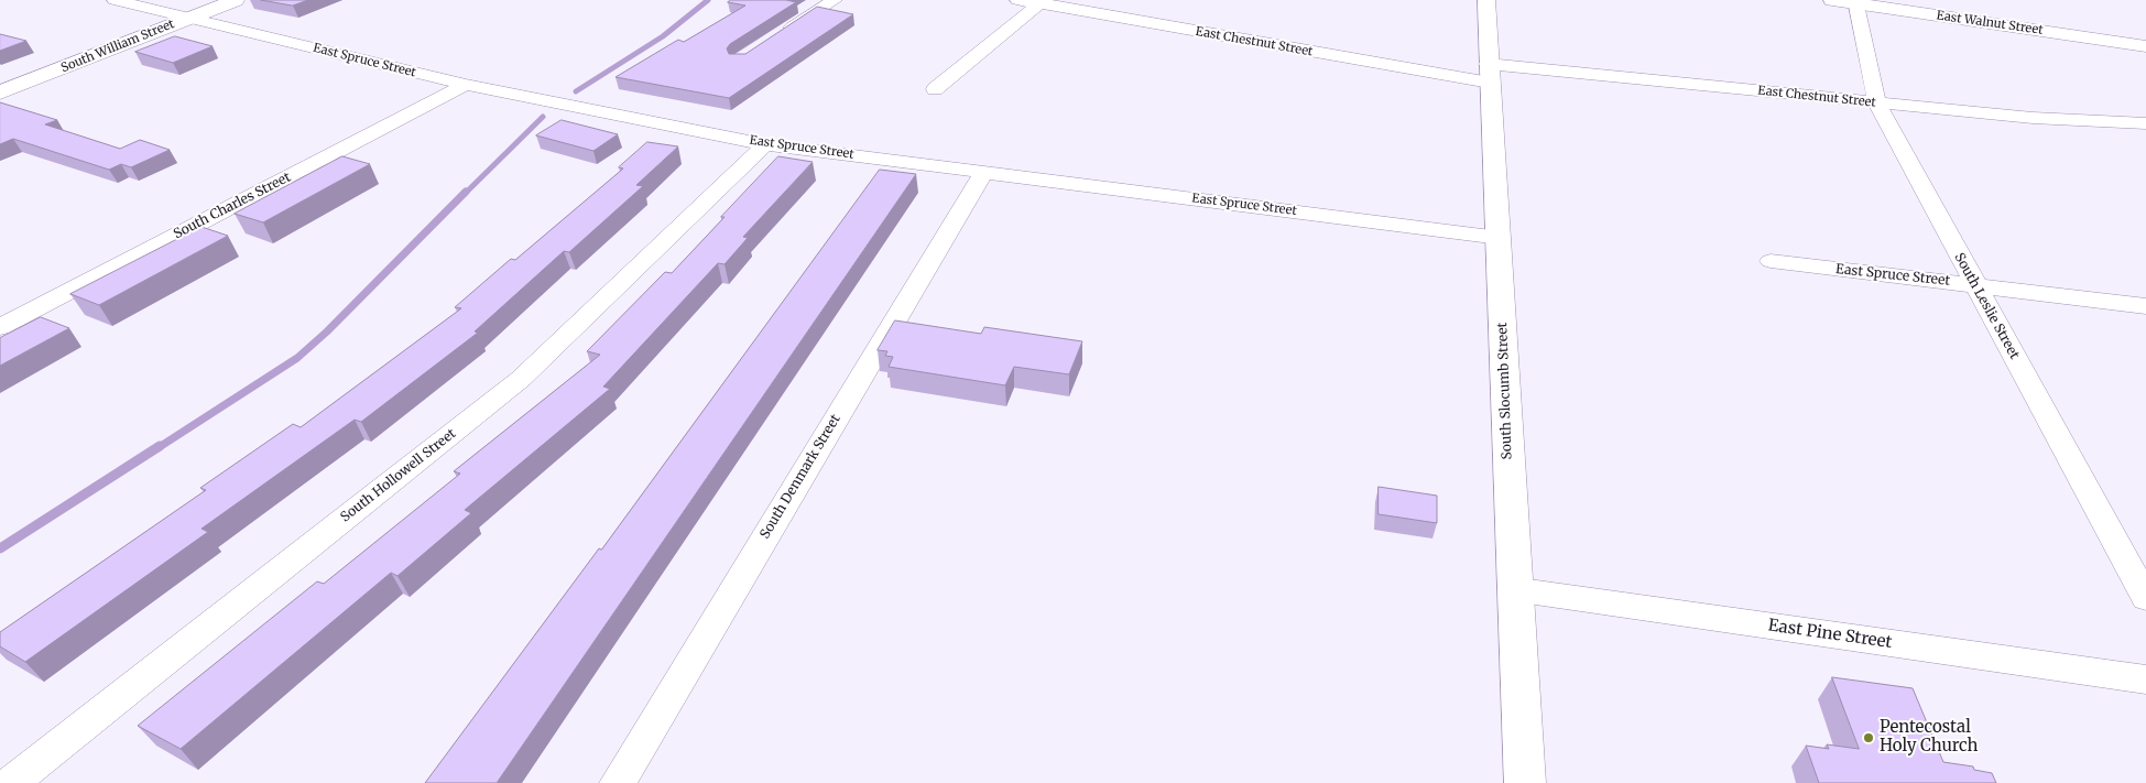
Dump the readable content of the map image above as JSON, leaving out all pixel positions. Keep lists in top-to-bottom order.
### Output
{
  "streets": {
    "street": [
      "East Walnut Street",
      "East Chestnut Street",
      "South William Street",
      "East Spruce Street",
      "South Charles Street",
      "South Leslie Street",
      "South Slocumb Street",
      "South Hollowell Street",
      "South Denmark Street",
      "East Pine Street"
    ]
  },
  "crossings": [
    ["East Walnut Street", "South Leslie Street"],
    ["East Chestnut Street", "South Leslie Street"],
    ["East Chestnut Street", "South Slocumb Street"],
    ["South William Street", "East Spruce Street"],
    ["East Spruce Street", "South Charles Street"],
    ["East Spruce Street", "South Leslie Street"],
    ["East Spruce Street", "South Slocumb Street"],
    ["East Spruce Street", "South Hollowell Street"],
    ["East Spruce Street", "South Denmark Street"],
    ["South Slocumb Street", "East Pine Street"]
  ],
  "places": ["Pentecostal Holy Church"]
}
